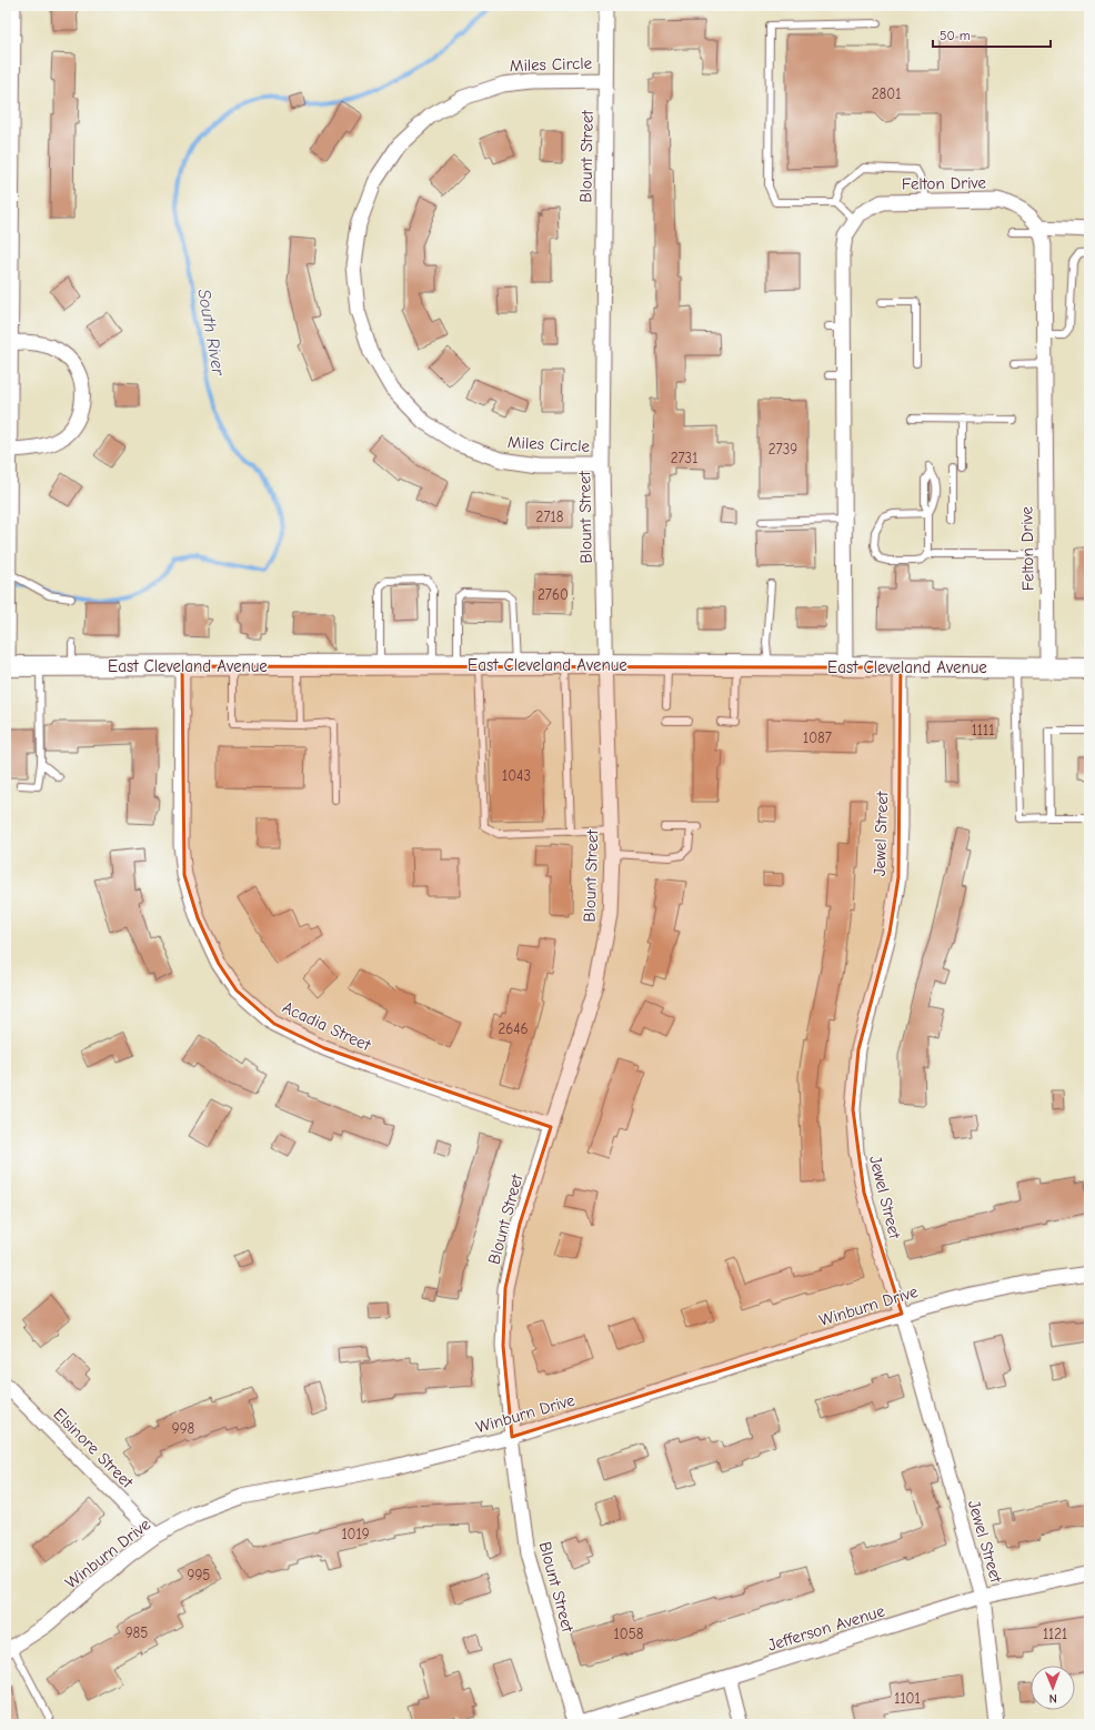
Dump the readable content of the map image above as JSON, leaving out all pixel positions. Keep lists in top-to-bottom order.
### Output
{
  "streets": {
    "main road": ["East Cleveland Avenue"],
    "street": [
      "Miles Circle",
      "Blount Street",
      "Felton Drive",
      "Jewel Street",
      "Acadia Street",
      "Winburn Drive",
      "Elsinore Street",
      "Jefferson Avenue"
    ]
  },
  "crossings": [
    ["Miles Circle", "Blount Street"],
    ["Blount Street", "East Cleveland Avenue"],
    ["Blount Street", "Acadia Street"],
    ["Blount Street", "Winburn Drive"],
    ["Blount Street", "Jefferson Avenue"],
    ["Felton Drive", "East Cleveland Avenue"],
    ["East Cleveland Avenue", "Jewel Street"],
    ["East Cleveland Avenue", "Acadia Street"],
    ["Jewel Street", "Winburn Drive"],
    ["Jewel Street", "Jefferson Avenue"],
    ["Winburn Drive", "Elsinore Street"]
  ],
  "water": ["South River"],
  "house_numbers": [
    "2801",
    "2739",
    "2731",
    "2718",
    "2760",
    "1111",
    "1087",
    "1043",
    "2646",
    "998",
    "1019",
    "995",
    "985",
    "1058",
    "1121",
    "1101"
  ],
  "scale_bar": "50 m",
  "north": "bottom"
}
